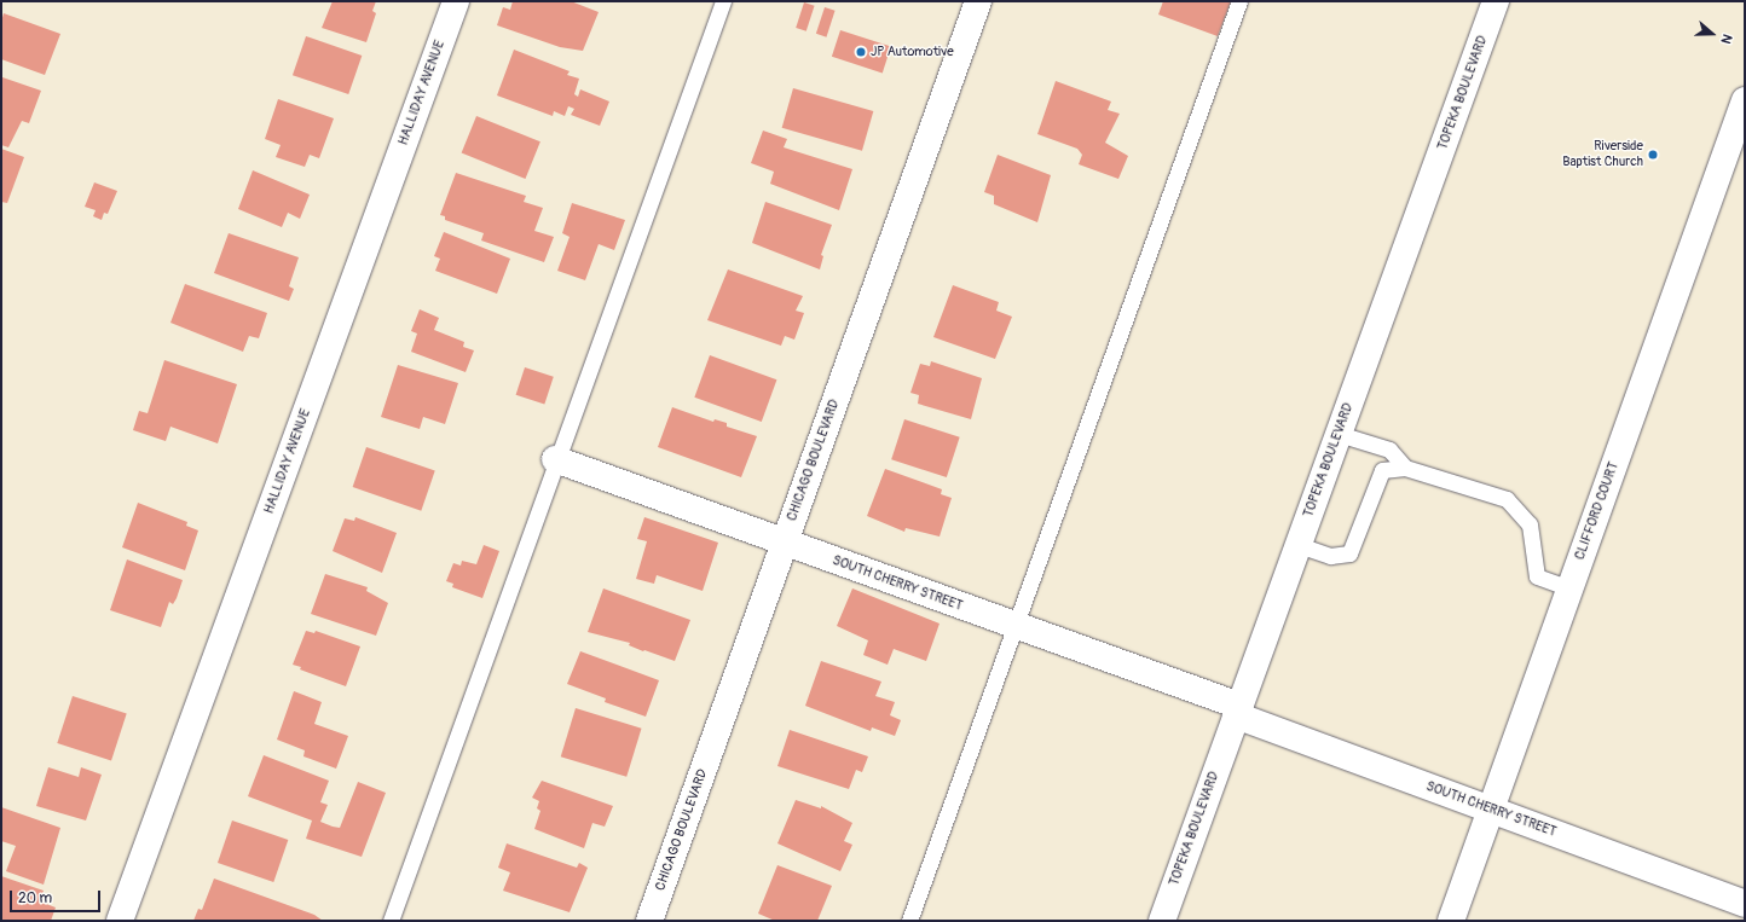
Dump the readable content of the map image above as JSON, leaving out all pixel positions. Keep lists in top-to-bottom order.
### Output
{
  "streets": {
    "street": [
      "HALLIDAY AVENUE",
      "TOPEKA BOULEVARD",
      "CHICAGO BOULEVARD",
      "CLIFFORD COURT",
      "SOUTH CHERRY STREET"
    ]
  },
  "crossings": [
    ["TOPEKA BOULEVARD", "SOUTH CHERRY STREET"],
    ["CHICAGO BOULEVARD", "SOUTH CHERRY STREET"],
    ["CLIFFORD COURT", "SOUTH CHERRY STREET"]
  ],
  "places": ["JP Automotive", "Riverside Baptist Church"],
  "scale_bar": "20 m",
  "north": "right"
}
